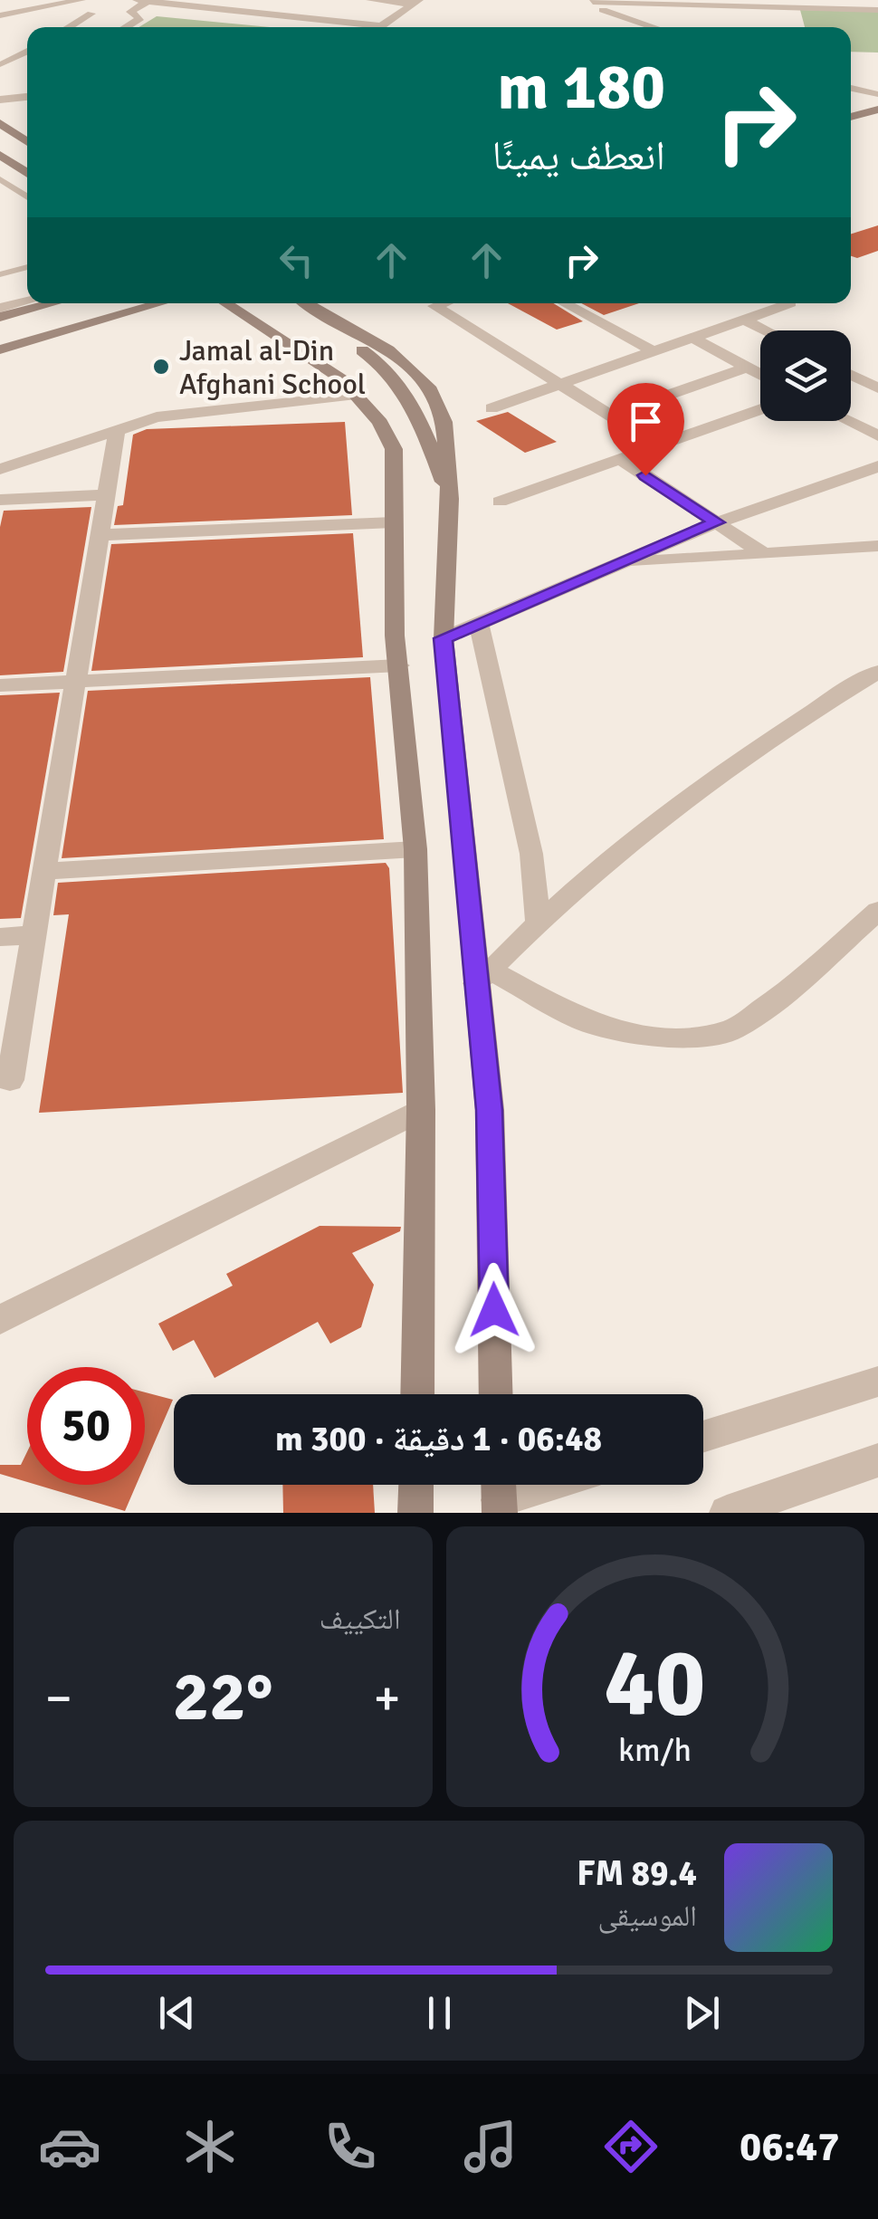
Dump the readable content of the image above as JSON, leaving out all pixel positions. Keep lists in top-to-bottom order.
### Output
{
  "places": ["Jamal al-Din Afghani School"],
  "page": {
    "turn": ["180 m", "انعطف يمينًا"],
    "limit": "50",
    "trip": "06:48 · 1 دقيقة · 300 m",
    "tile": "التكييف",
    "heat": ["−", "22°", "+"],
    "song": ["89.4 FM", "الموسيقى"],
    "tabs": "06:47",
    "gauge": ["40", "km/h"]
  }
}
